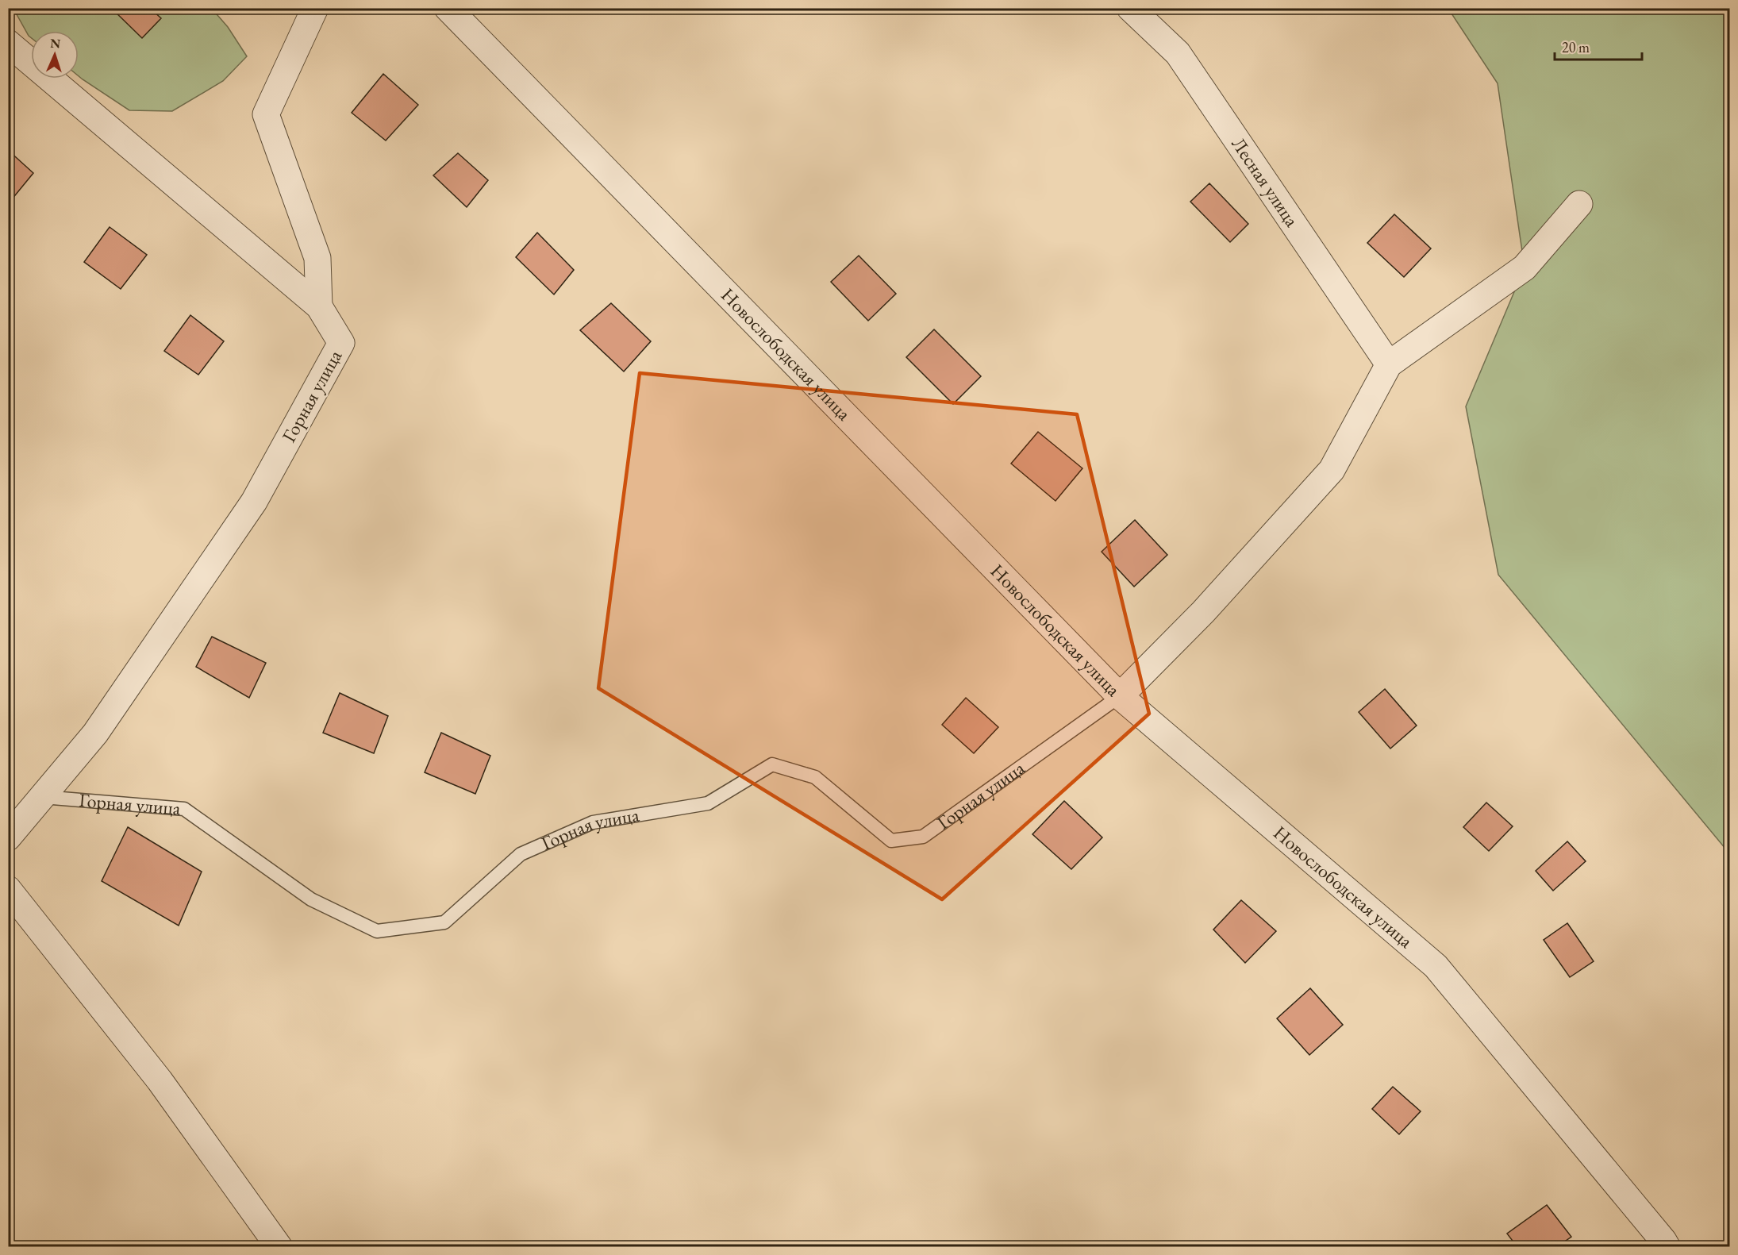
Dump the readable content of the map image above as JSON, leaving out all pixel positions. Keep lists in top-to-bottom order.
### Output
{
  "streets": {
    "street": ["Лесная улица", "Новослободская улица", "Горная улица"]
  },
  "crossings": [
    ["Новослободская улица", "Горная улица"]
  ],
  "scale_bar": "20 m",
  "north": "top"
}
